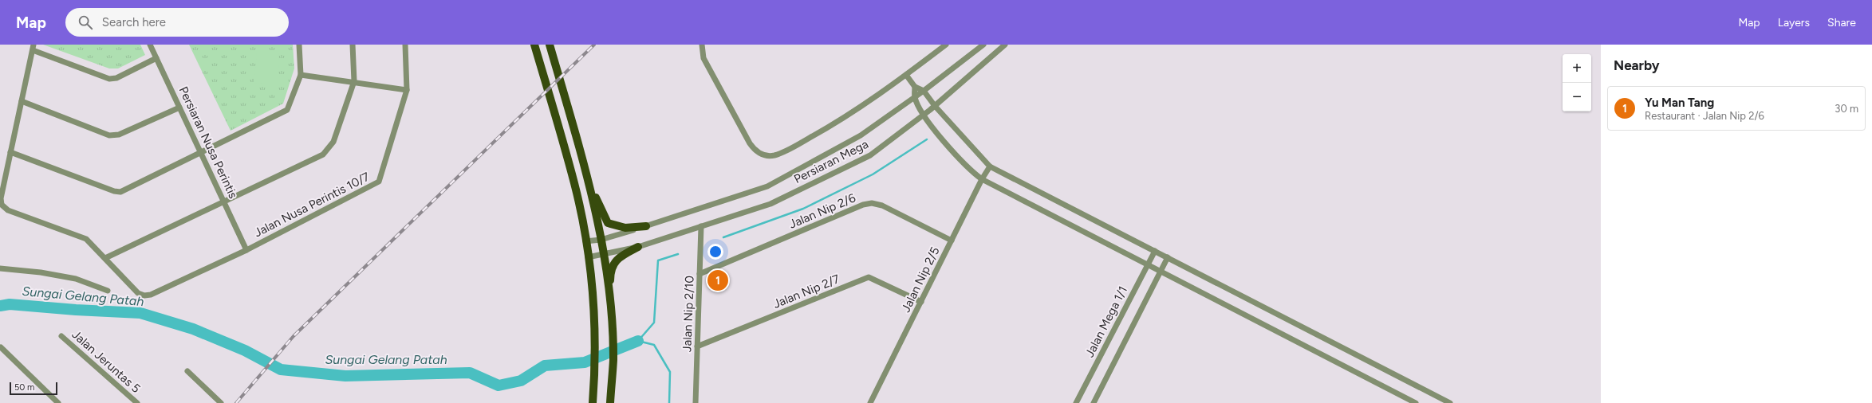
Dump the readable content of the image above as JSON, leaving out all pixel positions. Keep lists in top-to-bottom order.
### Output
{
  "streets": {
    "street": [
      "Persiaran Nusa Perintis",
      "Persiaran Mega",
      "Jalan Nusa Perintis 10/7",
      "Jalan Nip 2/6",
      "Jalan Nip 2/5",
      "Jalan Nip 2/7",
      "Jalan Nip 2/10",
      "Jalan Mega 1/1",
      "Jalan Jeruntas 5"
    ]
  },
  "crossings": [
    ["Persiaran Nusa Perintis", "Jalan Nusa Perintis 10/7"],
    ["Persiaran Mega", "Jalan Nip 2/10"],
    ["Jalan Nip 2/6", "Jalan Nip 2/5"],
    ["Jalan Nip 2/6", "Jalan Nip 2/10"],
    ["Jalan Nip 2/5", "Jalan Nip 2/7"],
    ["Jalan Nip 2/7", "Jalan Nip 2/10"]
  ],
  "water": ["Sungai Gelang Patah"],
  "scale_bar": "50 m",
  "page": {
    "header": "Map",
    "search": "Search here",
    "nav": ["Map", "Layers", "Share"],
    "heading": "Nearby",
    "map_buttons": ["+", "−"],
    "list": [
      {
        "mark": "1",
        "name": "Yu Man Tang",
        "note": "Restaurant · Jalan Nip 2/6",
        "value": "30 m"
      }
    ],
    "pins": "1",
    "scale": "50 m"
  }
}
